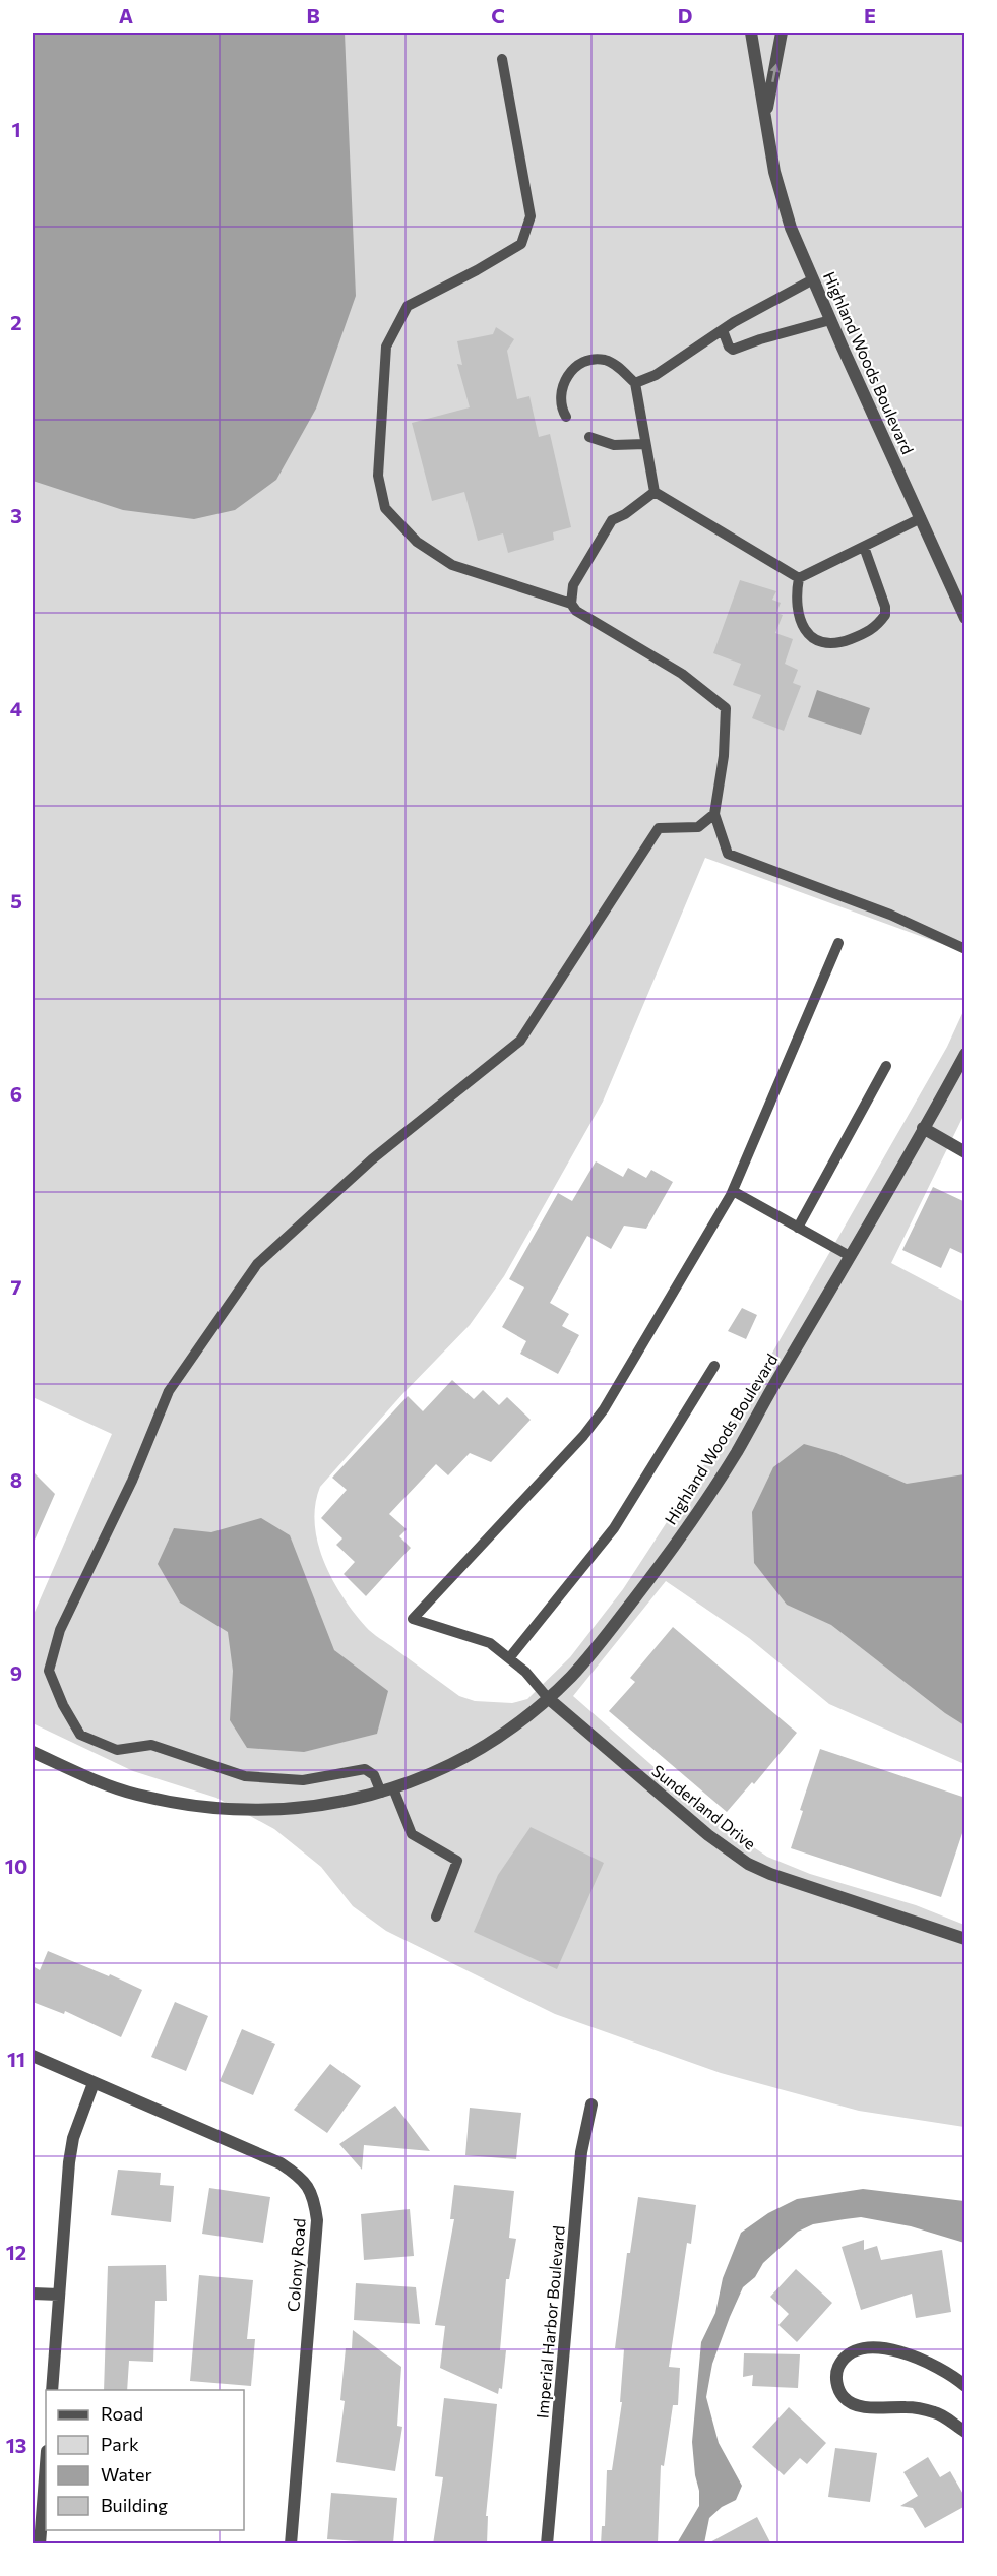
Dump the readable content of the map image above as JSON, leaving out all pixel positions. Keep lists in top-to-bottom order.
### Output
{
  "streets": {
    "street": [
      "Highland Woods Boulevard",
      "Sunderland Drive",
      "Colony Road",
      "Imperial Harbor Boulevard"
    ]
  },
  "crossings": [
    ["Highland Woods Boulevard", "Sunderland Drive"]
  ],
  "legend": [
    "Road",
    "Park",
    "Water",
    "Building"
  ],
  "grid": {
    "columns": [
      "A",
      "B",
      "C",
      "D",
      "E"
    ],
    "rows": [
      "1",
      "2",
      "3",
      "4",
      "5",
      "6",
      "7",
      "8",
      "9",
      "10",
      "11",
      "12",
      "13"
    ]
  }
}
